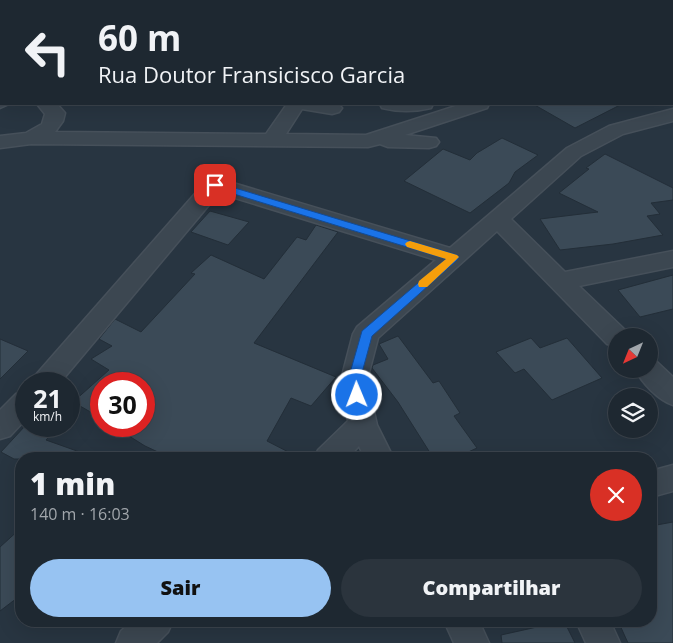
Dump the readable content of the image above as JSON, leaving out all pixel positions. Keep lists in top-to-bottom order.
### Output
{
  "north": "bottom left",
  "page": {
    "turn": ["60 m", "Rua Doutor Fransicisco Garcia"],
    "speed": "21 km/h",
    "limit": "30",
    "heading": ["1 min", "140 m · 16:03"],
    "buttons": ["Sair", "Compartilhar"]
  }
}
